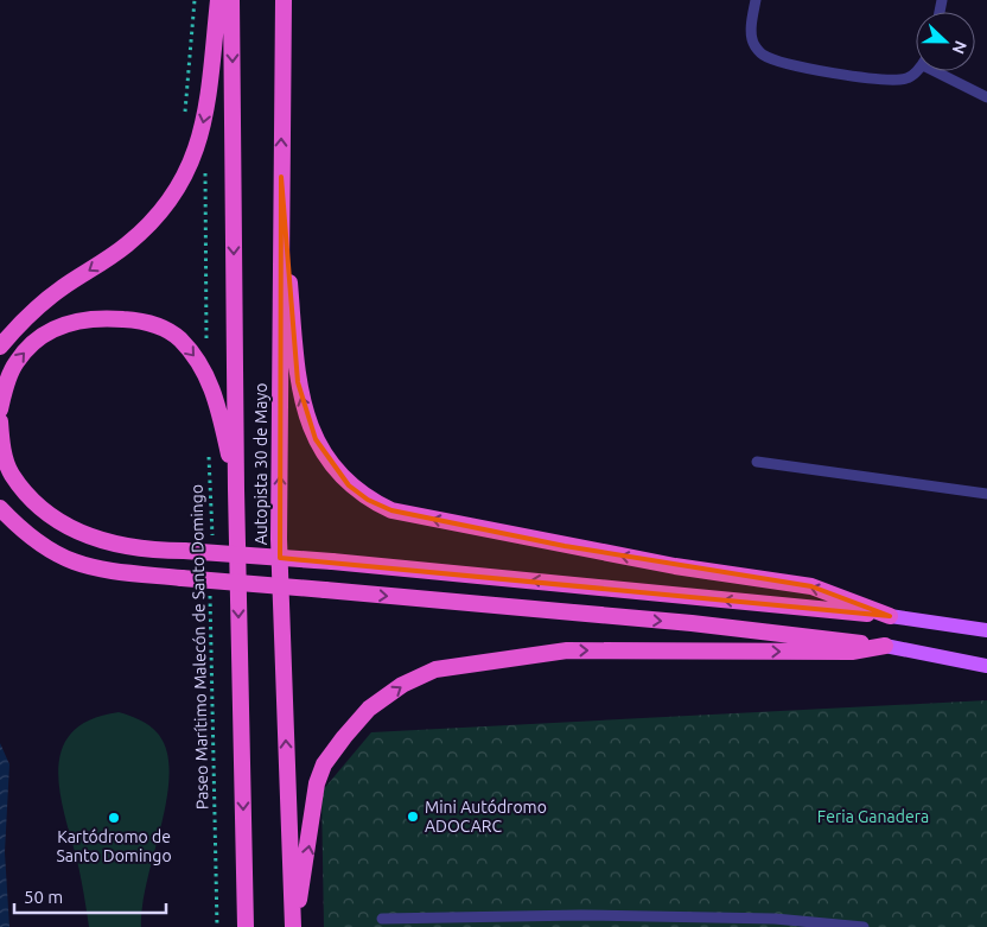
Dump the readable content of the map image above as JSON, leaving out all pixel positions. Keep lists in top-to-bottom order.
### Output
{
  "streets": {
    "highway": ["Autopista 30 de Mayo"],
    "path": ["Paseo Marítimo Malecón de Santo Domingo"]
  },
  "parks": ["Feria Ganadera"],
  "places": ["Mini Autódromo ADOCARC", "Kartódromo de Santo Domingo"],
  "scale_bar": "50 m",
  "north": "right"
}
